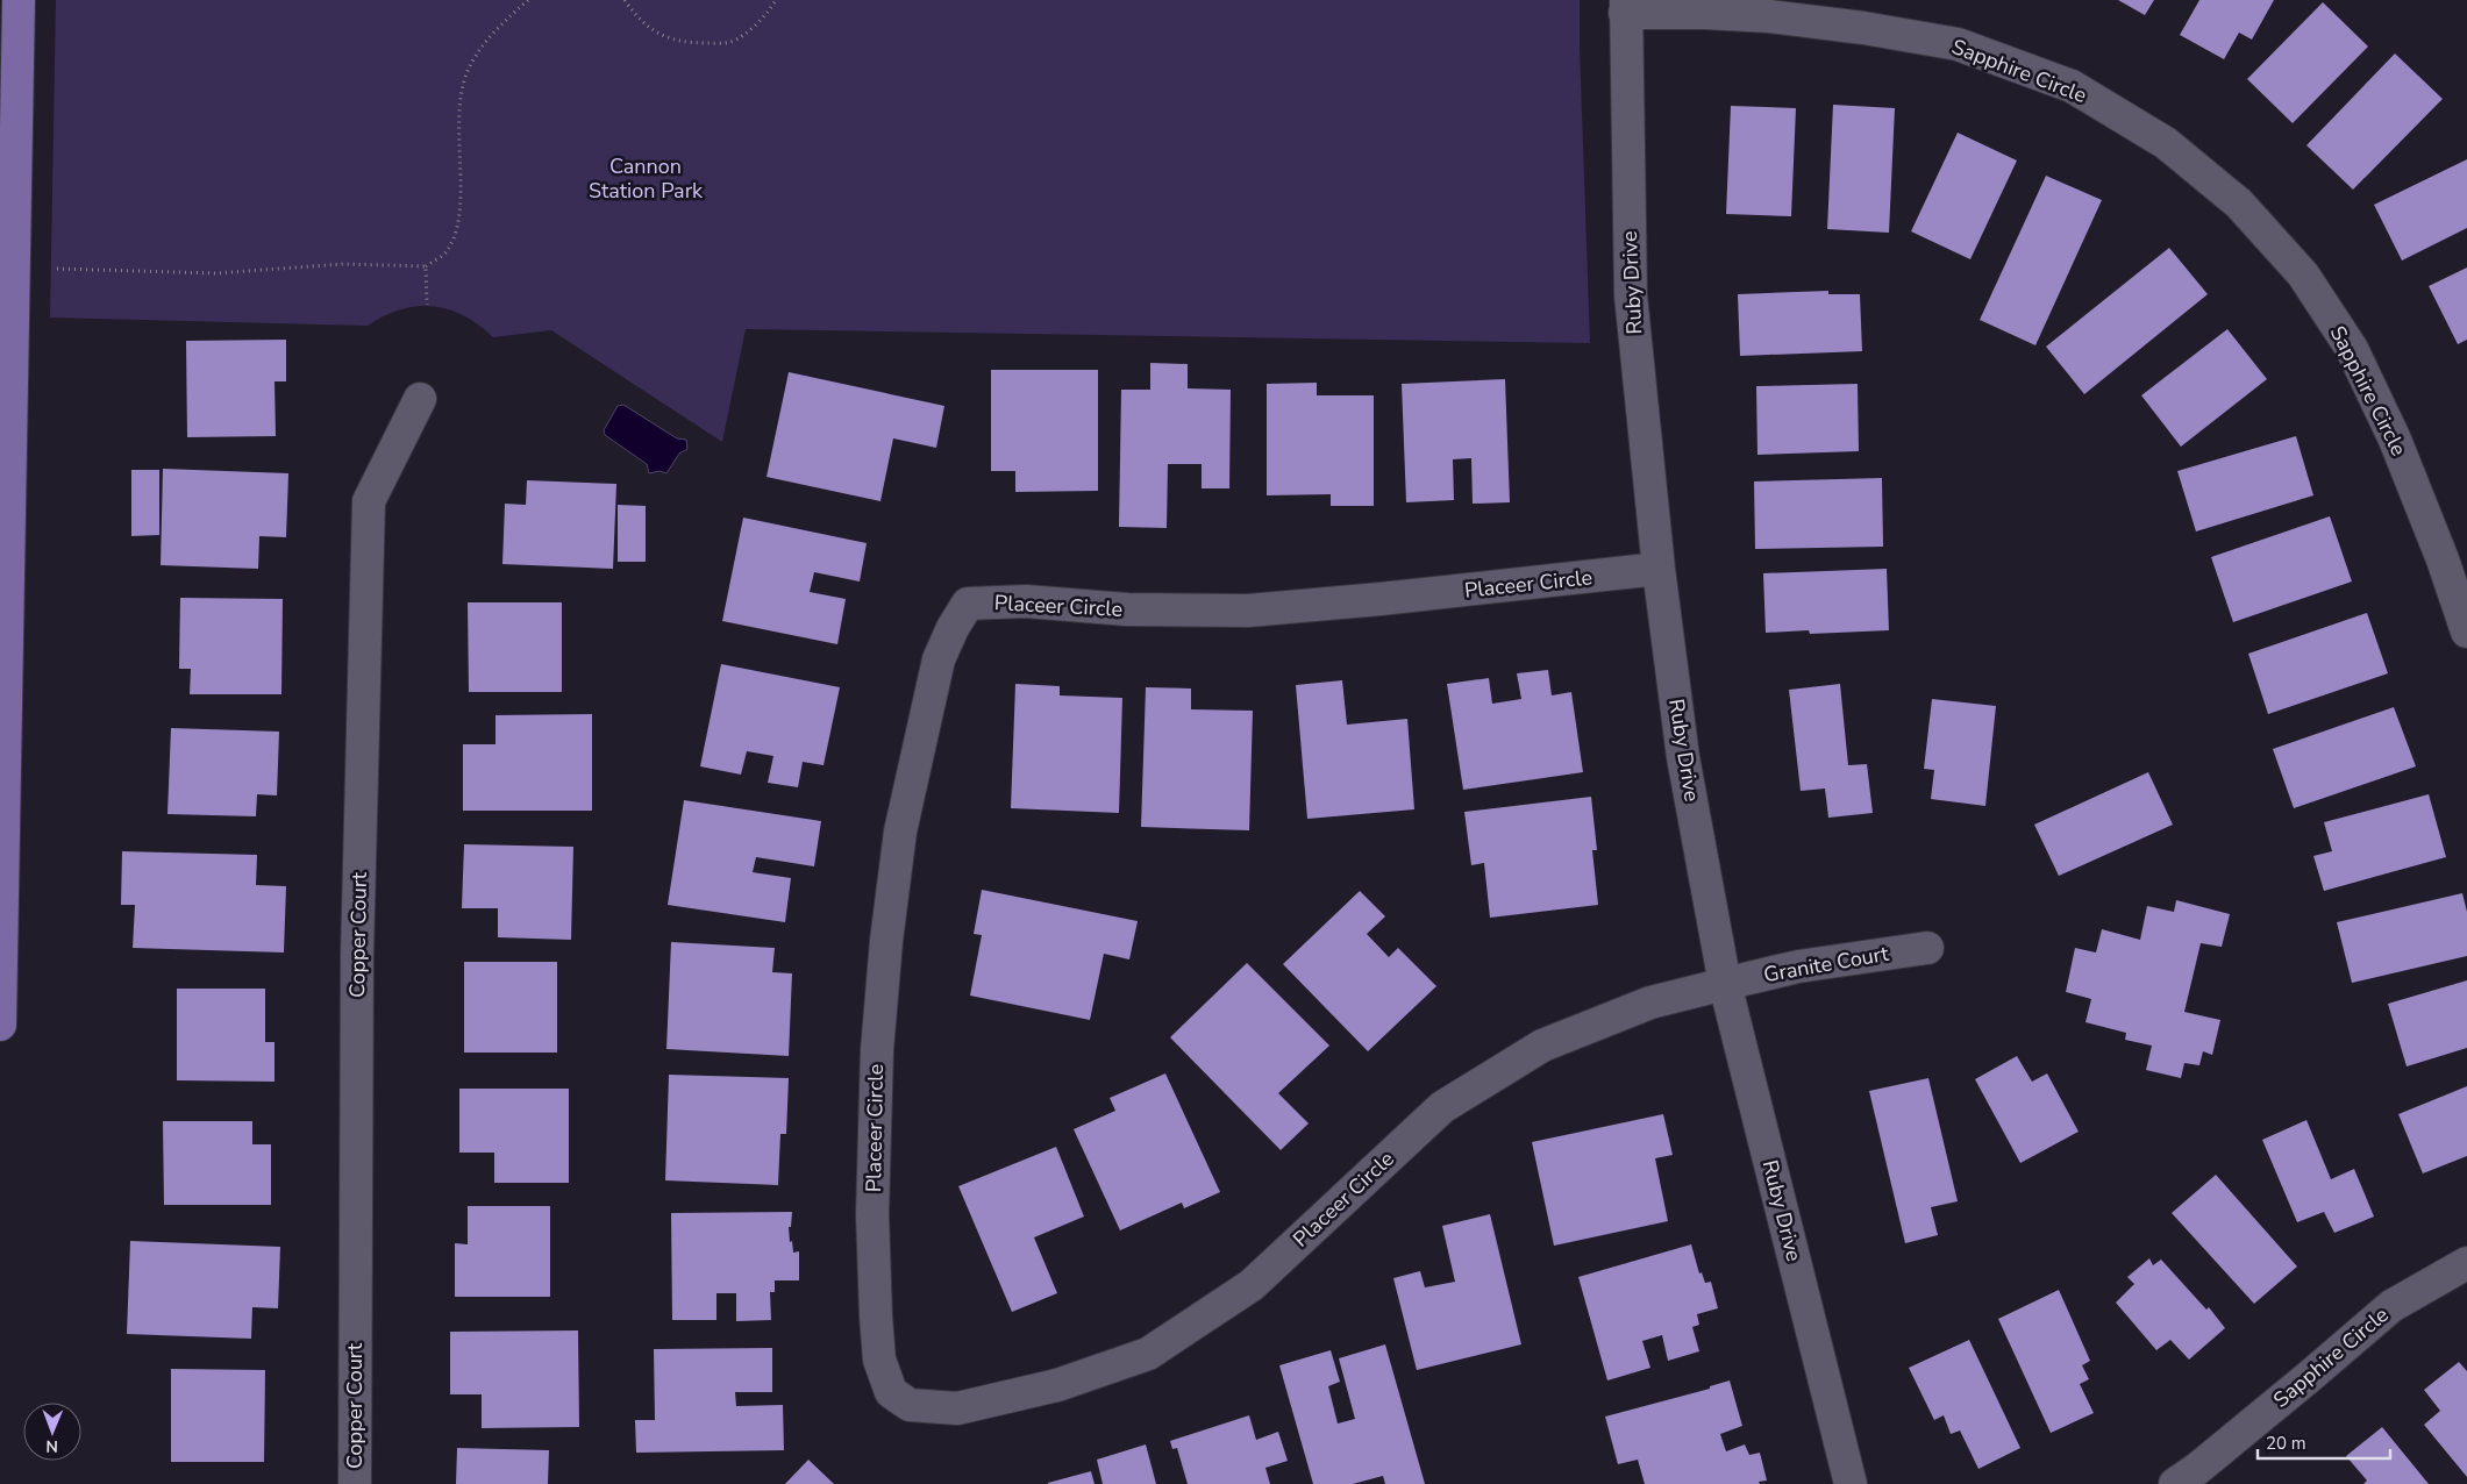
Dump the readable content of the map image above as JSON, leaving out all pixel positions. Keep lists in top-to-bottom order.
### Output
{
  "streets": {
    "street": [
      "Sapphire Circle",
      "Ruby Drive",
      "Placeer Circle",
      "Copper Court",
      "Granite Court"
    ]
  },
  "crossings": [
    ["Sapphire Circle", "Ruby Drive"],
    ["Ruby Drive", "Placeer Circle"],
    ["Ruby Drive", "Granite Court"],
    ["Placeer Circle", "Granite Court"]
  ],
  "parks": ["Cannon Station Park"],
  "scale_bar": "20 m",
  "north": "bottom"
}
